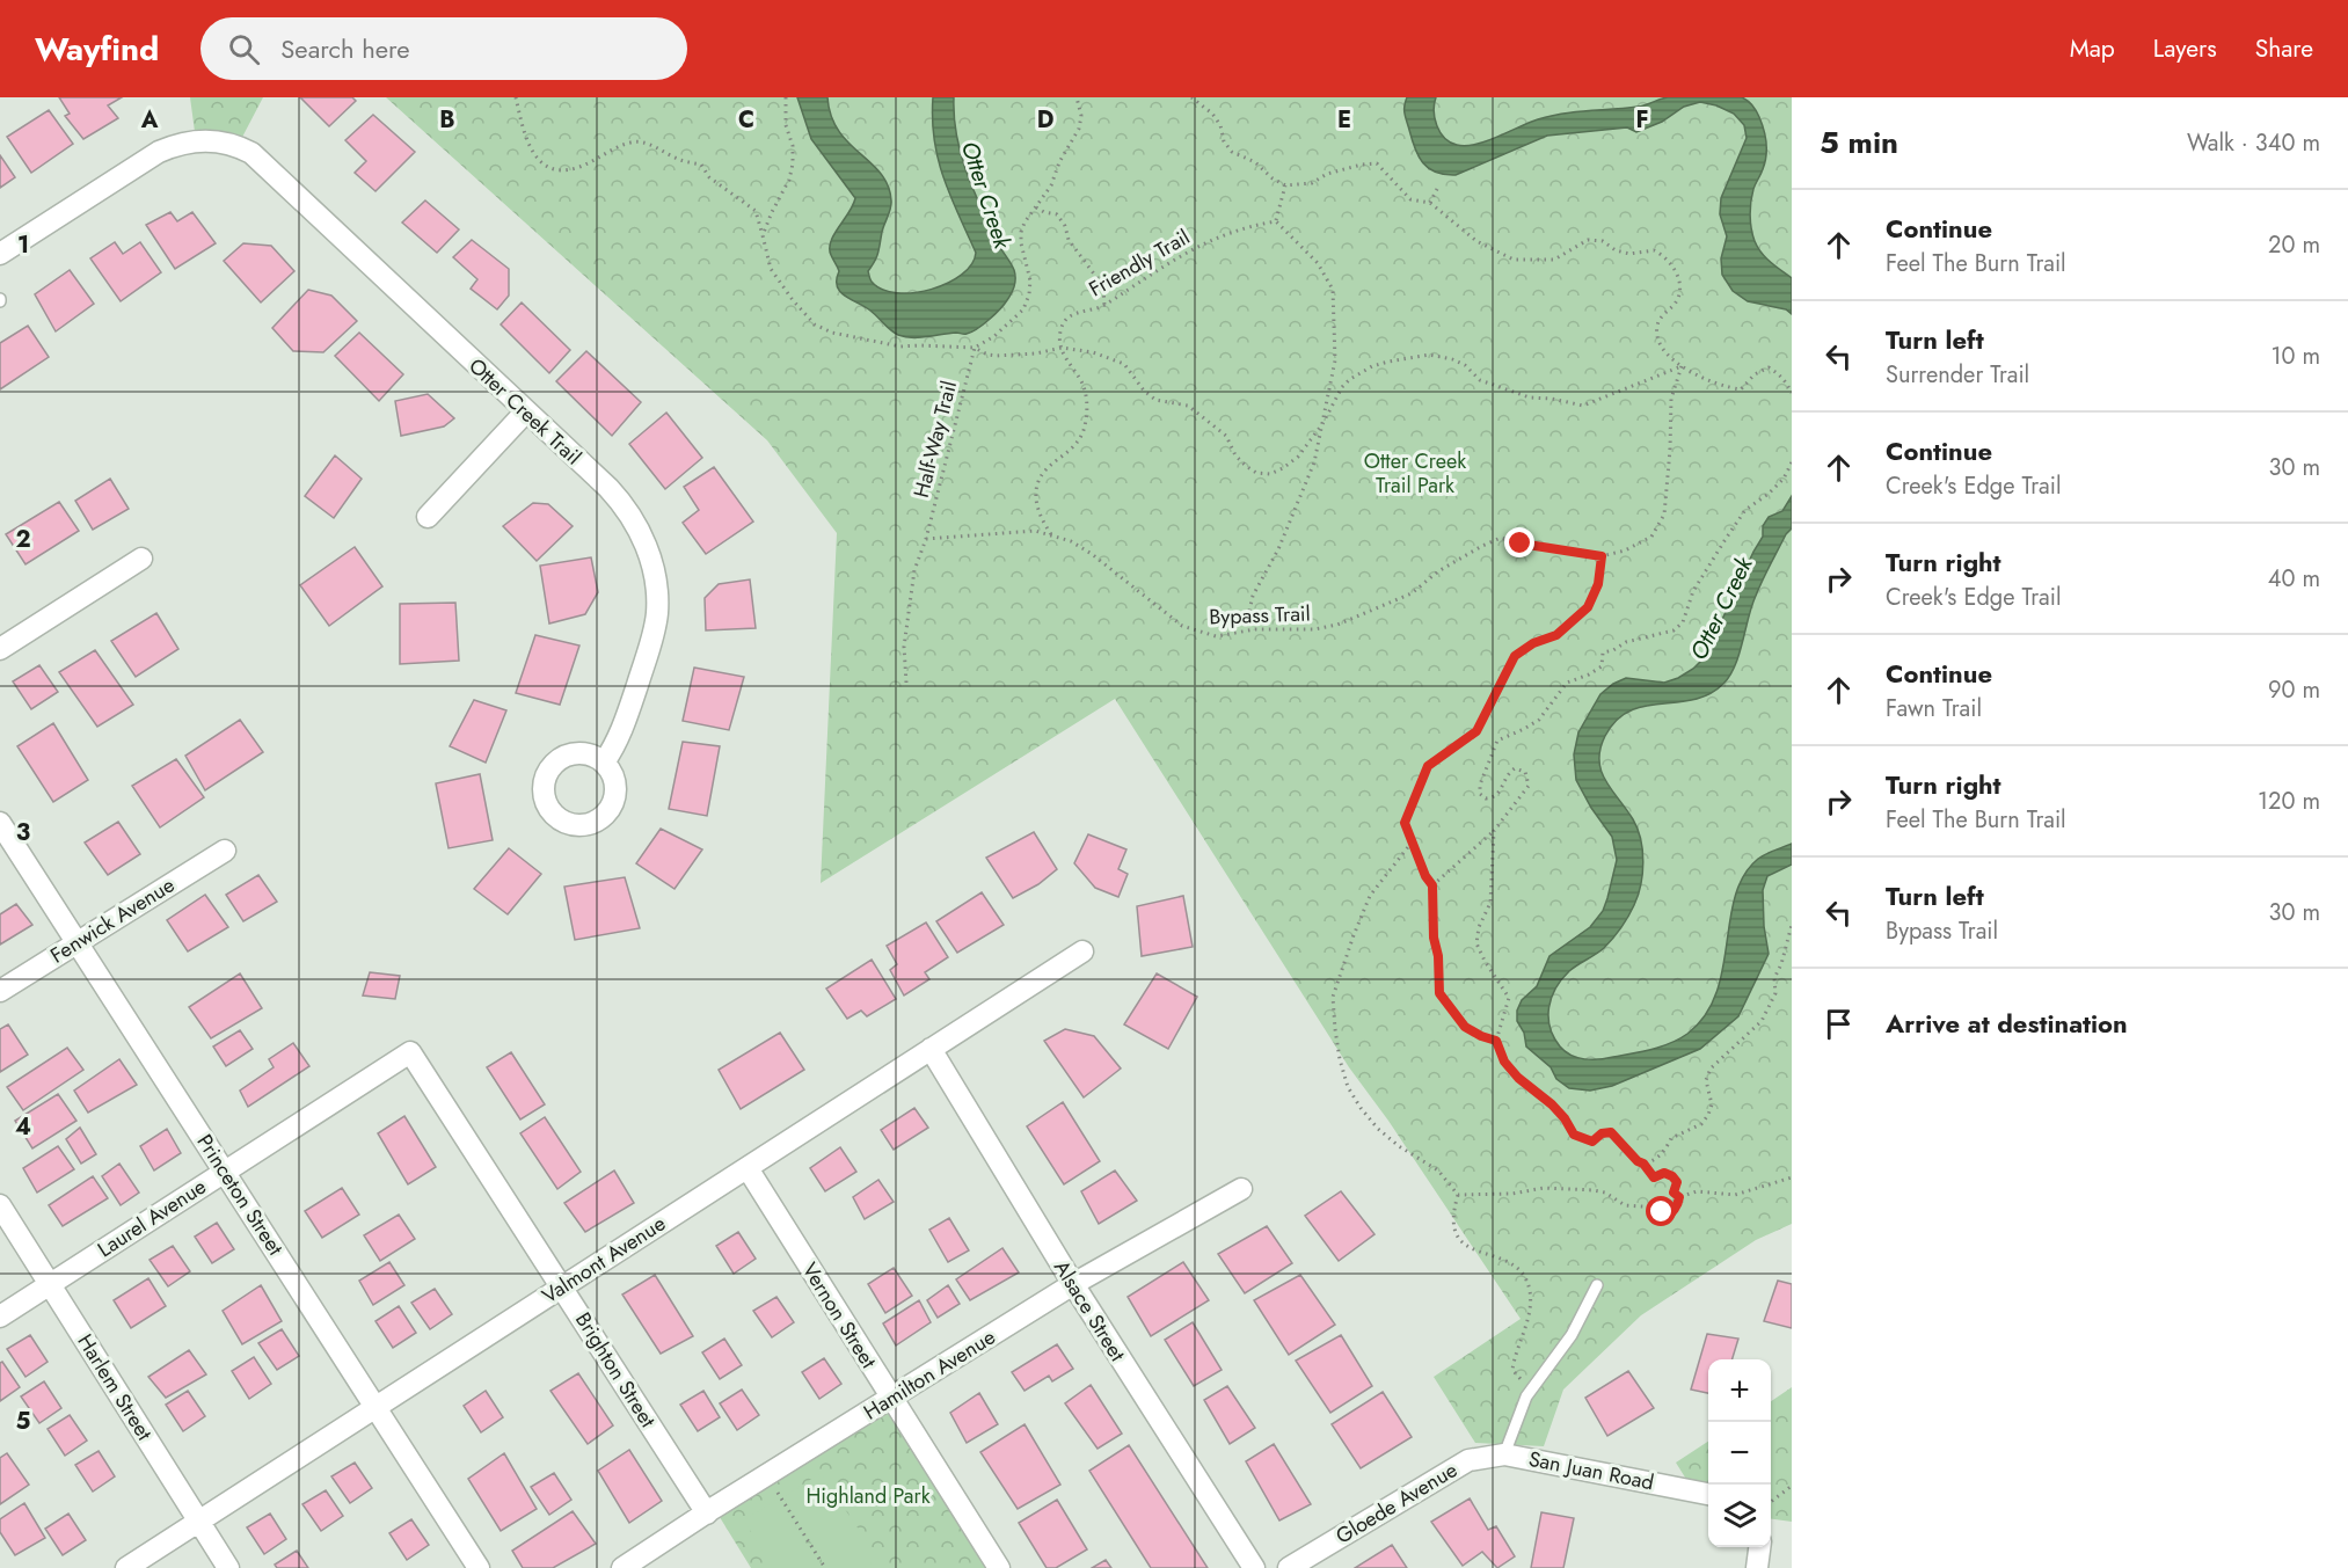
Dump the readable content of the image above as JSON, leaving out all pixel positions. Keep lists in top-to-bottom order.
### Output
{
  "streets": {
    "street": [
      "Otter Creek Trail",
      "Fenwick Avenue",
      "Princeton Street",
      "Laurel Avenue",
      "Valmont Avenue",
      "Alsace Street",
      "Vernon Street",
      "Brighton Street",
      "Hamilton Avenue",
      "Harlem Street",
      "San Juan Road",
      "Gloede Avenue"
    ],
    "path": ["Friendly Trail", "Half-Way Trail", "Bypass Trail"]
  },
  "crossings": [
    ["Half-Way Trail", "Bypass Trail"],
    ["Fenwick Avenue", "Princeton Street"],
    ["Princeton Street", "Laurel Avenue"],
    ["Princeton Street", "Valmont Avenue"],
    ["Laurel Avenue", "Brighton Street"],
    ["Laurel Avenue", "Harlem Street"],
    ["Valmont Avenue", "Alsace Street"],
    ["Valmont Avenue", "Vernon Street"],
    ["Valmont Avenue", "Brighton Street"],
    ["Valmont Avenue", "Harlem Street"],
    ["Alsace Street", "Hamilton Avenue"],
    ["Vernon Street", "Hamilton Avenue"],
    ["Brighton Street", "Hamilton Avenue"],
    ["San Juan Road", "Gloede Avenue"]
  ],
  "water": ["Otter Creek"],
  "parks": ["Otter Creek Trail Park", "Highland Park"],
  "page": {
    "header": "Wayfind",
    "search": "Search here",
    "nav": ["Map", "Layers", "Share"],
    "heading": ["5 min", "Walk · 340 m"],
    "list": [
      ["Continue", "Feel The Burn Trail", "20 m"],
      ["Turn left", "Surrender Trail", "10 m"],
      ["Continue", "Creek's Edge Trail", "30 m"],
      ["Turn right", "Creek's Edge Trail", "40 m"],
      ["Continue", "Fawn Trail", "90 m"],
      ["Turn right", "Feel The Burn Trail", "120 m"],
      ["Turn left", "Bypass Trail", "30 m"],
      "Arrive at destination"
    ],
    "map_buttons": ["+", "−"]
  },
  "grid": {
    "columns": [
      "A",
      "B",
      "C",
      "D",
      "E",
      "F"
    ],
    "rows": [
      "1",
      "2",
      "3",
      "4",
      "5"
    ]
  }
}
